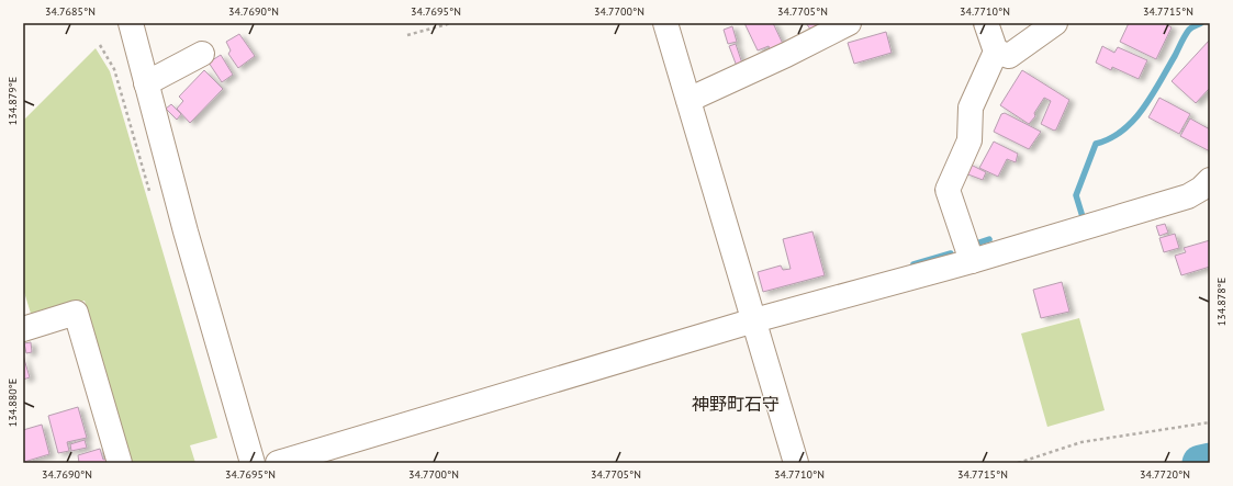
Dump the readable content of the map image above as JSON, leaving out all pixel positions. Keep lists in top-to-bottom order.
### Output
{
  "districts": ["神野町石守"],
  "coordinates": [
    "34.7685°N",
    "34.7690°N",
    "34.7695°N",
    "34.7700°N",
    "34.7705°N",
    "34.7710°N",
    "34.7715°N",
    "134.879°E",
    "134.878°E",
    "134.880°E",
    "34.7720°N"
  ]
}
